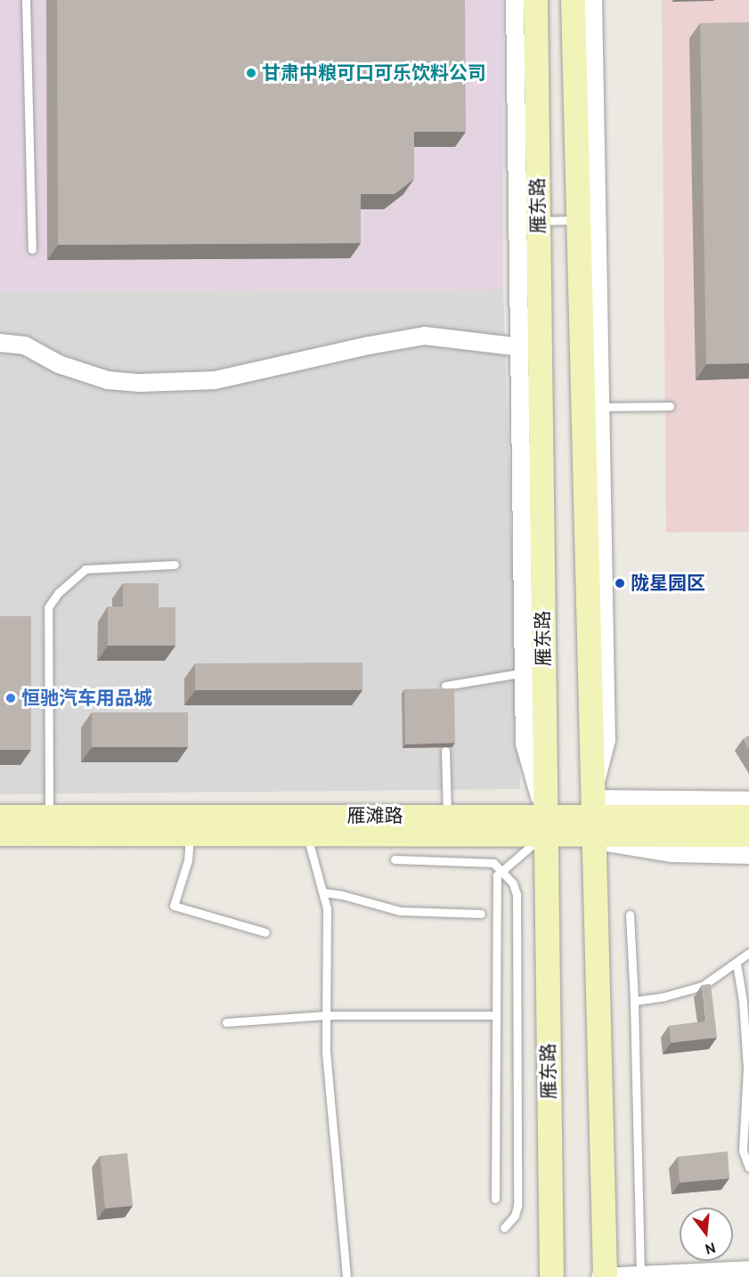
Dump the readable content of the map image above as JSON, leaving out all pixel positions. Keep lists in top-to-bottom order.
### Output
{
  "streets": {
    "main road": ["雁东路", "雁滩路"]
  },
  "crossings": [
    ["雁东路", "雁滩路"]
  ],
  "places": ["甘肃中粮可口可乐饮料公司", "陇星园区", "恒驰汽车用品城"],
  "north": "bottom"
}
